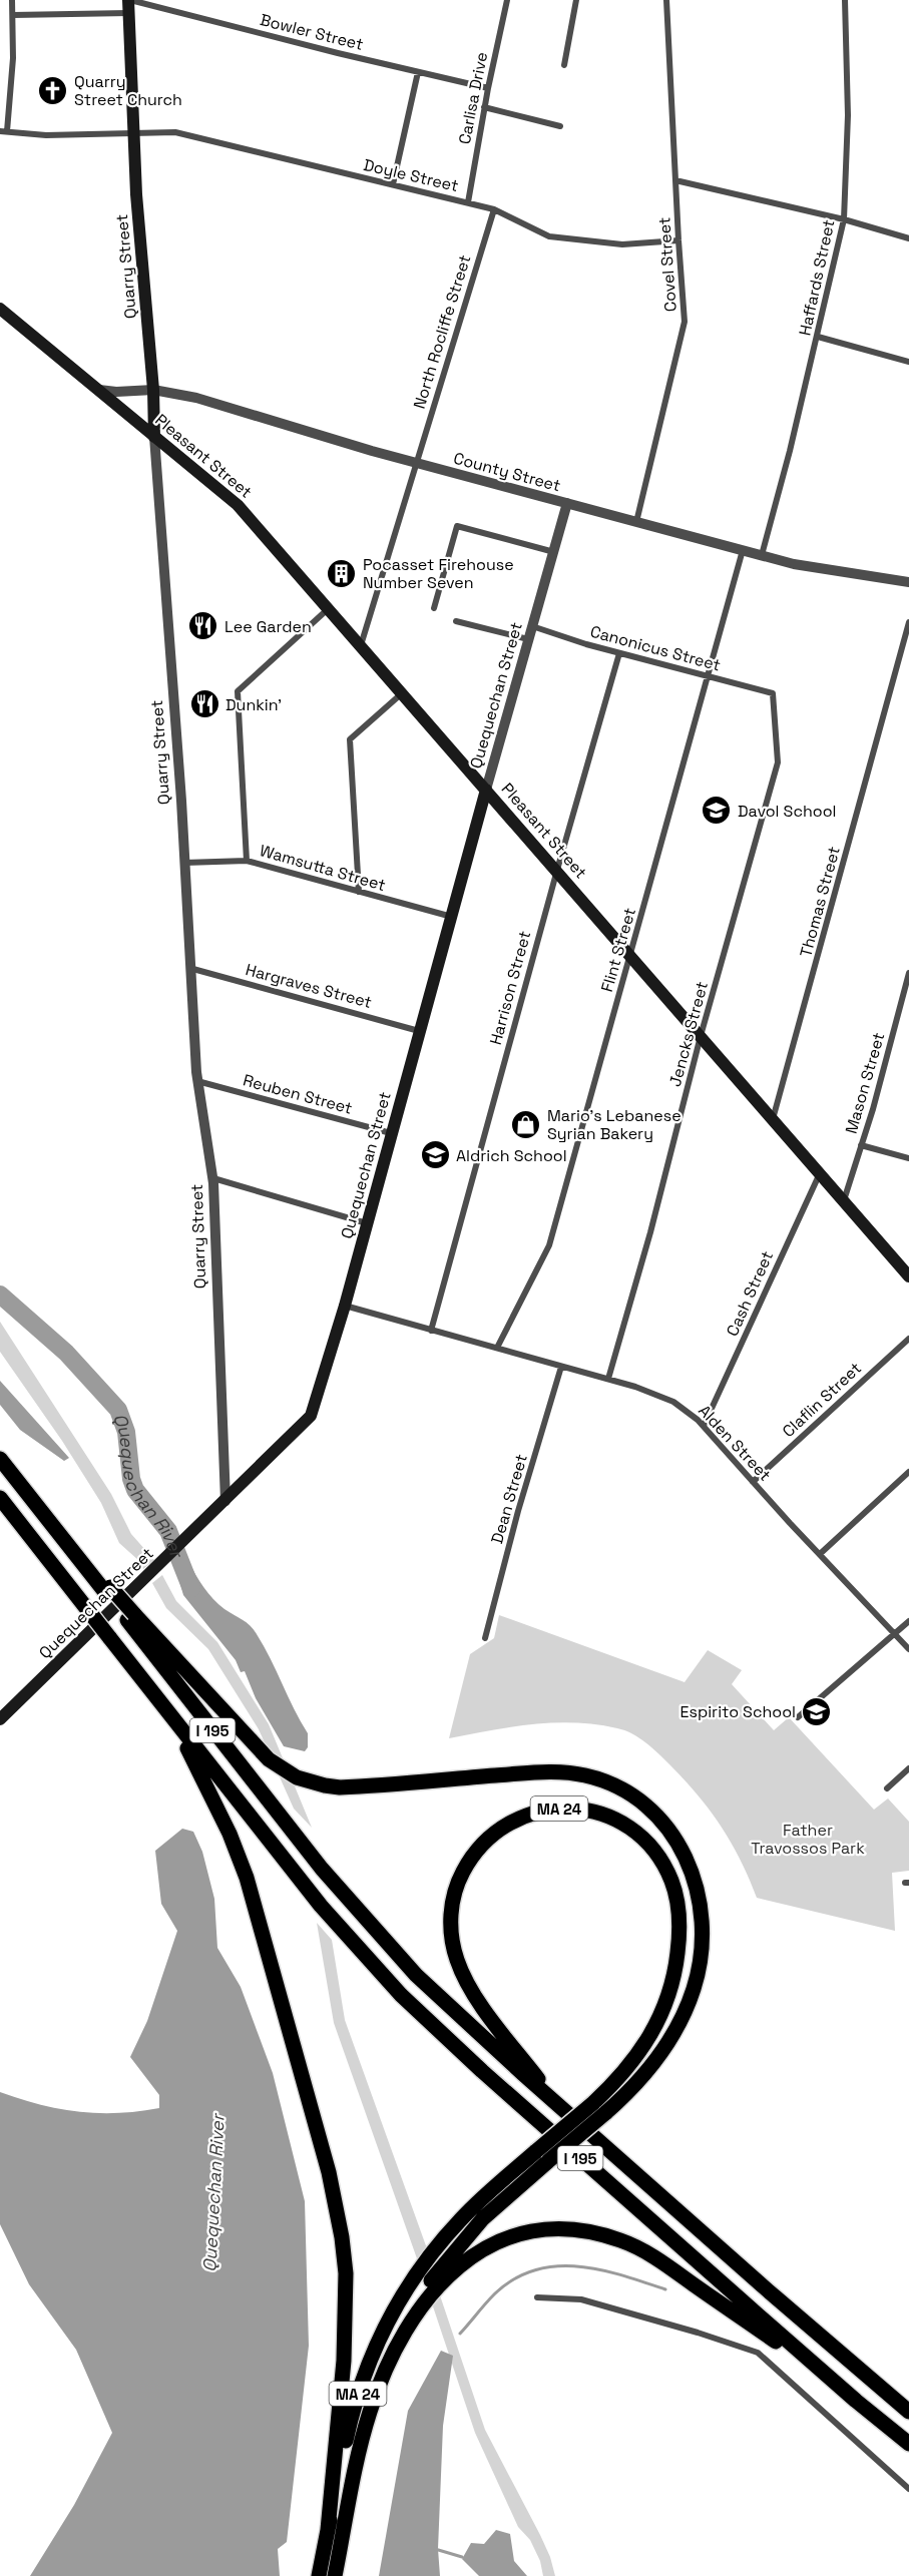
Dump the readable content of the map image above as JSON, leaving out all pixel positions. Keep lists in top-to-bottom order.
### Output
{
  "streets": {
    "highway": ["I 195", "MA 24"],
    "main road": ["Quarry Street", "Pleasant Street", "Quequechan Street"],
    "street": [
      "Bowler Street",
      "Carlisa Drive",
      "Doyle Street",
      "Covel Street",
      "Haffards Street",
      "North Rocliffe Street",
      "County Street",
      "Canonicus Street",
      "Wamsutta Street",
      "Thomas Street",
      "Flint Street",
      "Hargraves Street",
      "Harrison Street",
      "Jencks Street",
      "Mason Street",
      "Reuben Street",
      "Cash Street",
      "Claflin Street",
      "Alden Street",
      "Dean Street"
    ]
  },
  "crossings": [
    ["Bowler Street", "Carlisa Drive"],
    ["Bowler Street", "Quarry Street"],
    ["Carlisa Drive", "Doyle Street"],
    ["Doyle Street", "Covel Street"],
    ["Doyle Street", "Quarry Street"],
    ["Doyle Street", "North Rocliffe Street"],
    ["Covel Street", "County Street"],
    ["Quarry Street", "Pleasant Street"],
    ["Quarry Street", "County Street"],
    ["Quarry Street", "Quequechan Street"],
    ["Quarry Street", "Wamsutta Street"],
    ["Quarry Street", "Hargraves Street"],
    ["Quarry Street", "Reuben Street"],
    ["Haffards Street", "County Street"],
    ["North Rocliffe Street", "Pleasant Street"],
    ["North Rocliffe Street", "County Street"],
    ["Pleasant Street", "County Street"],
    ["Pleasant Street", "Quequechan Street"],
    ["Pleasant Street", "Thomas Street"],
    ["Pleasant Street", "Flint Street"],
    ["Pleasant Street", "Harrison Street"],
    ["Pleasant Street", "Jencks Street"],
    ["Pleasant Street", "Mason Street"],
    ["Pleasant Street", "Cash Street"],
    ["County Street", "Quequechan Street"],
    ["County Street", "Flint Street"],
    ["Canonicus Street", "Quequechan Street"],
    ["Canonicus Street", "Flint Street"],
    ["Canonicus Street", "Harrison Street"],
    ["Canonicus Street", "Jencks Street"],
    ["Quequechan Street", "Wamsutta Street"],
    ["Quequechan Street", "Hargraves Street"],
    ["Quequechan Street", "Reuben Street"],
    ["Quequechan Street", "Alden Street"],
    ["Flint Street", "Alden Street"],
    ["Harrison Street", "Alden Street"],
    ["Jencks Street", "Alden Street"],
    ["Cash Street", "Alden Street"],
    ["Claflin Street", "Alden Street"],
    ["Alden Street", "Dean Street"],
    ["I 195", "MA 24"]
  ],
  "water": ["Quequechan River"],
  "parks": ["Father Travossos Park"],
  "places": {
    "church": ["Quarry Street Church"],
    "building": ["Pocasset Firehouse Number Seven"],
    "restaurant": ["Lee Garden", "Dunkin'"],
    "school or university": ["Davol School", "Aldrich School", "Espirito School"],
    "shop": ["Mario's Lebanese Syrian Bakery"]
  }
}
